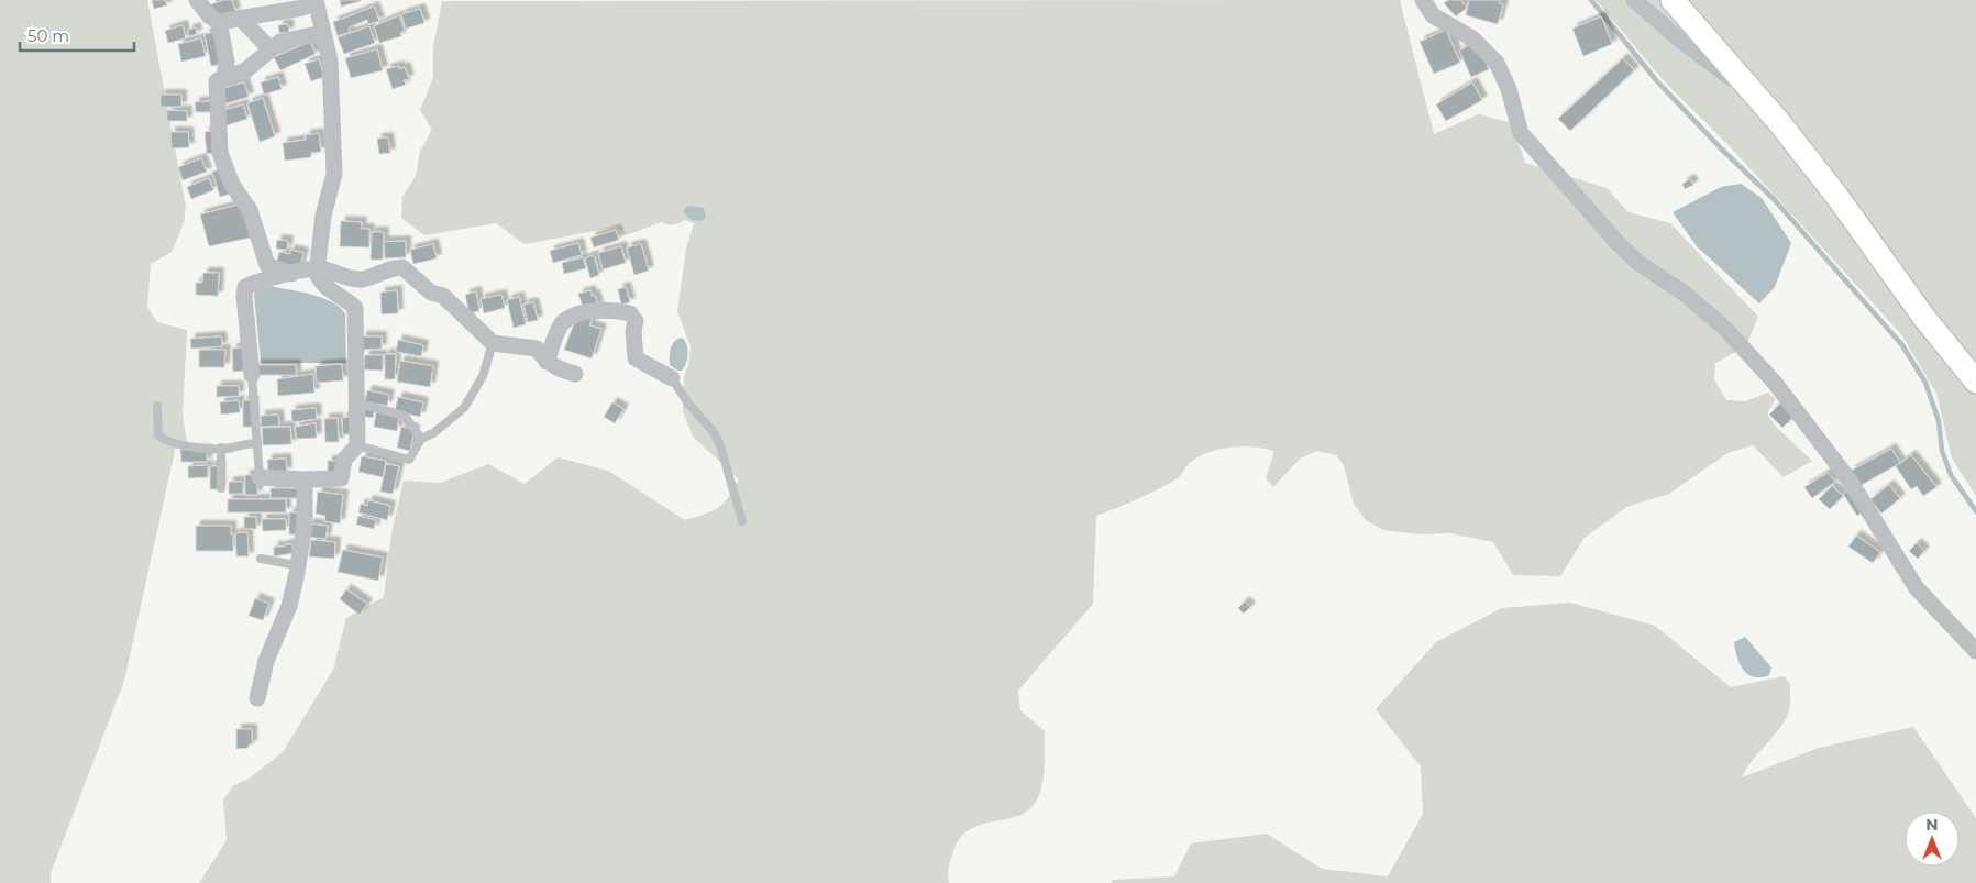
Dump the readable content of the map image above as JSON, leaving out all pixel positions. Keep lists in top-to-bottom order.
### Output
{
  "scale_bar": "50 m",
  "north": "top"
}
